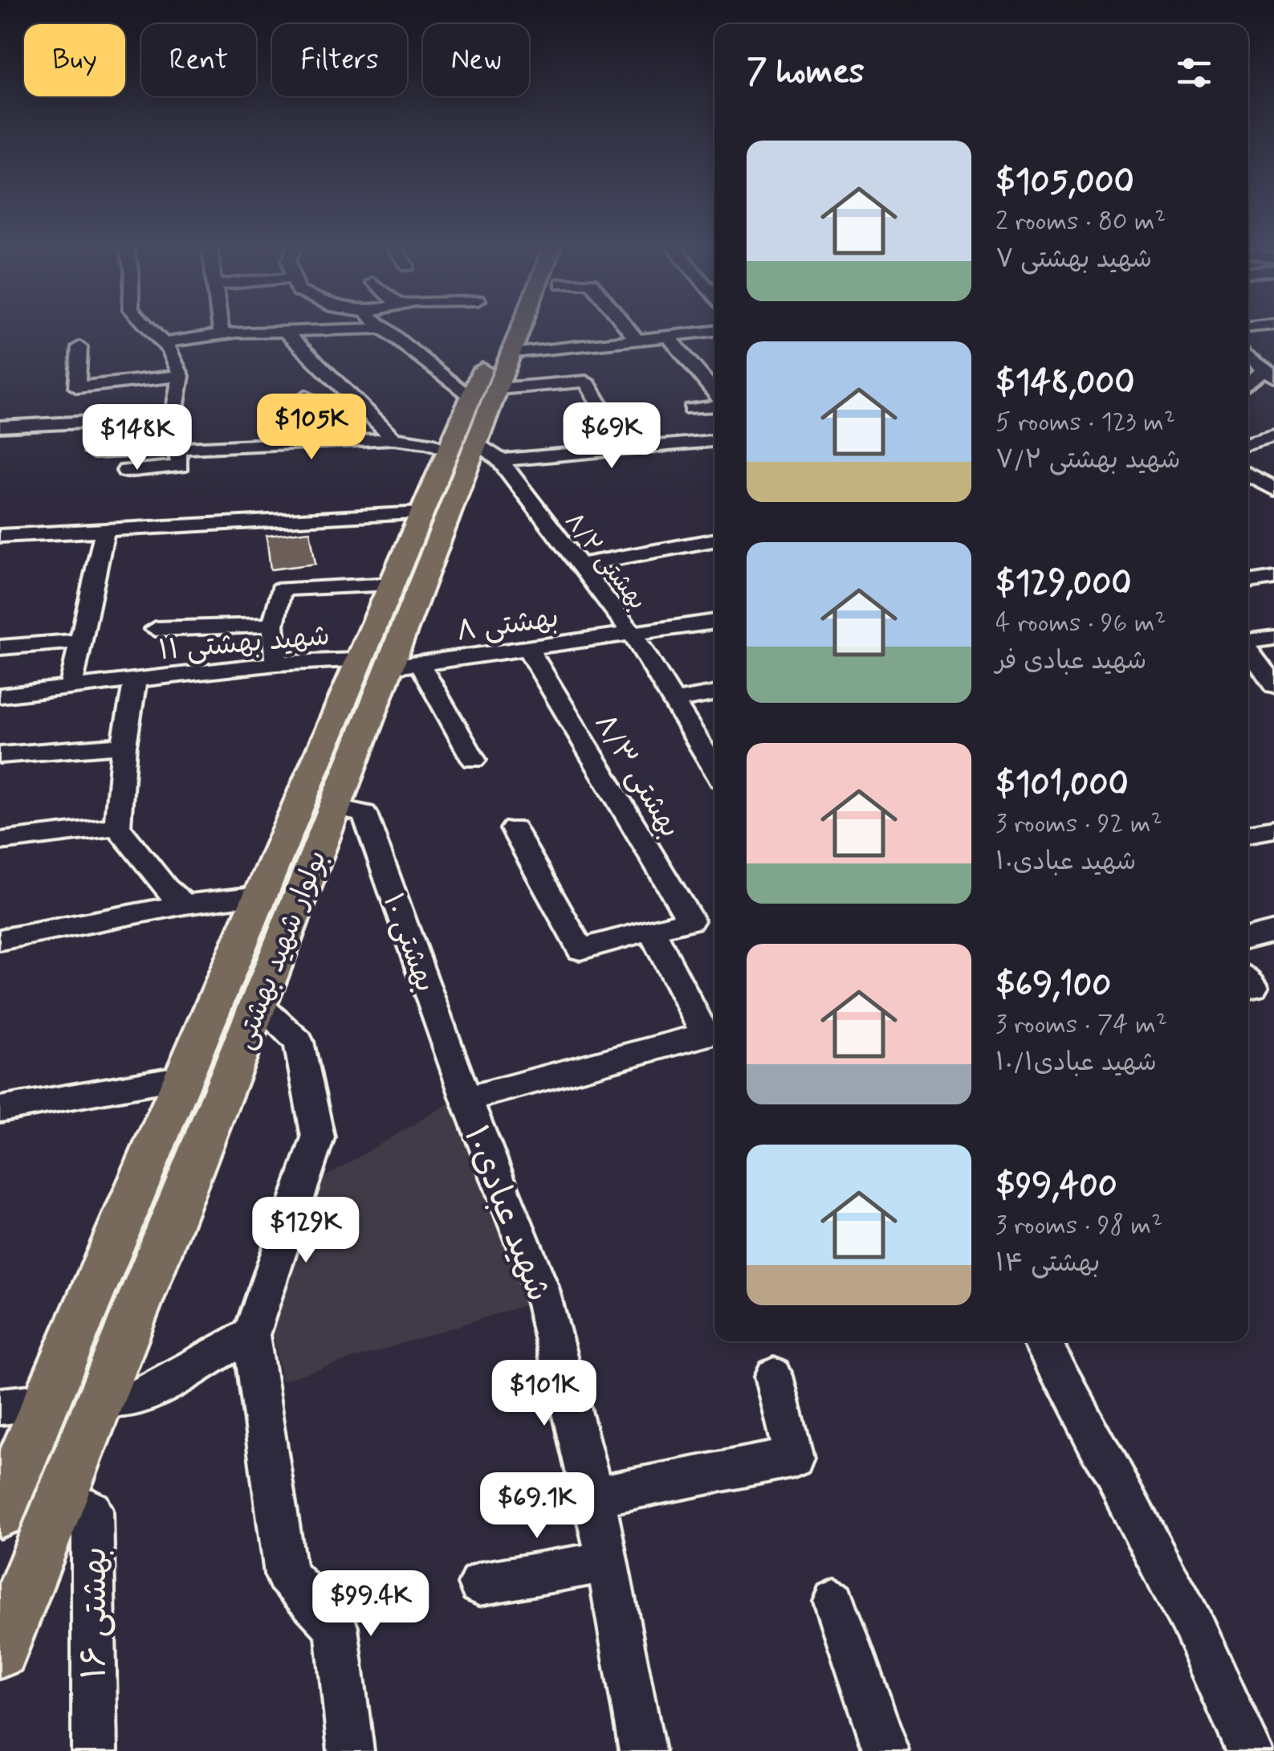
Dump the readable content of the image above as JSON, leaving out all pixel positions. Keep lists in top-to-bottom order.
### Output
{
  "streets": {
    "main road": ["بولوار شهید بهشتی"],
    "street": [
      "بهشتی ۸/۲",
      "۸ بهشتی",
      "شهید بهشتی ۱۱",
      "بهشتی ۸/۳",
      "بهشتی ۱۰",
      "شهید عبادی۱۰",
      "بهشتی ۱۶"
    ]
  },
  "crossings": [
    ["بهشتی ۸/۲", "۸ بهشتی"],
    ["بهشتی ۸/۲", "بولوار شهید بهشتی"],
    ["۸ بهشتی", "شهید بهشتی ۱۱"],
    ["۸ بهشتی", "بهشتی ۸/۳"],
    ["۸ بهشتی", "بولوار شهید بهشتی"],
    ["شهید بهشتی ۱۱", "بولوار شهید بهشتی"],
    ["بهشتی ۱۰", "بولوار شهید بهشتی"],
    ["بهشتی ۱۰", "شهید عبادی۱۰"],
    ["بولوار شهید بهشتی", "بهشتی ۱۶"]
  ],
  "page": {
    "chip": [
      "Buy",
      "Rent",
      "Filters",
      "New"
    ],
    "heading": "7 homes",
    "list": [
      {
        "name": "$105,000",
        "note": "2 rooms · 80 m² · شهید بهشتی ۷"
      },
      {
        "name": "$148,000",
        "note": "5 rooms · 123 m² · شهید بهشتی ۷/۲"
      },
      {
        "name": "$129,000",
        "note": "4 rooms · 96 m² · شهید عبادی فر"
      },
      {
        "name": "$101,000",
        "note": "3 rooms · 92 m² · شهید عبادی۱۰"
      },
      {
        "name": "$69,100",
        "note": "3 rooms · 74 m² · شهید عبادی۱۰/۱"
      },
      {
        "name": "$99,400",
        "note": "3 rooms · 98 m² · بهشتی ۱۴"
      }
    ],
    "price": [
      "$105K",
      "$69K",
      "$148K",
      "$129K",
      "$101K",
      "$69.1K",
      "$99.4K"
    ]
  }
}
